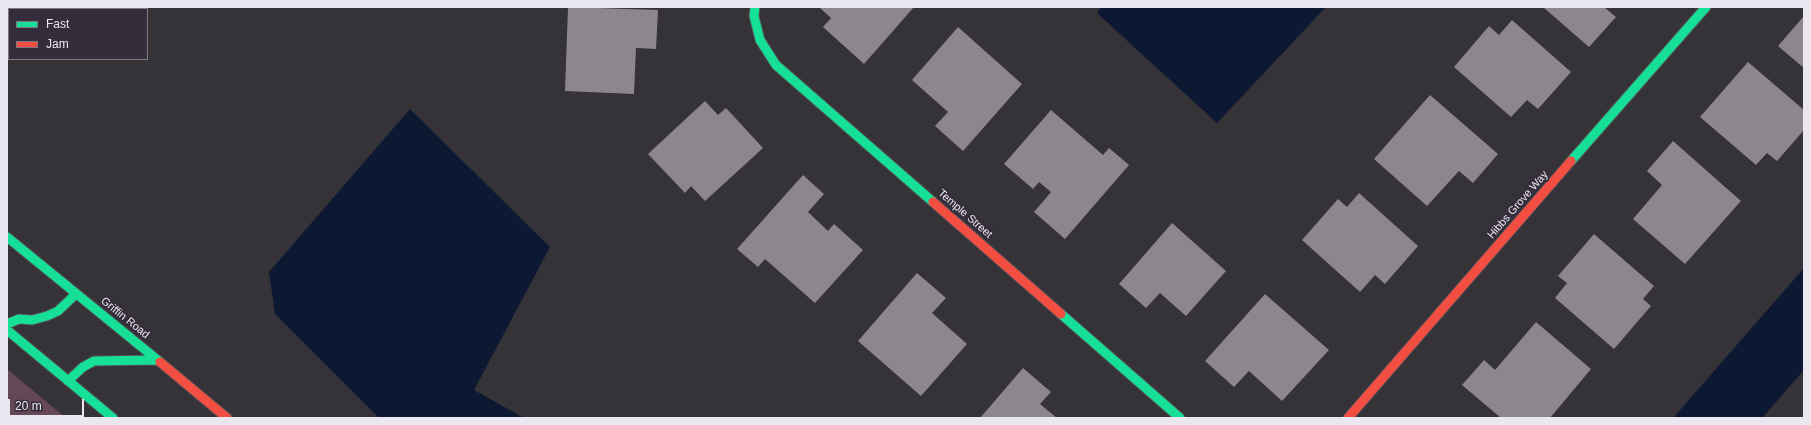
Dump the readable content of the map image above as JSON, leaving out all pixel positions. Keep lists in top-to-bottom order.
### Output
{
  "streets": {
    "street": ["Hibbs Grove Way", "Temple Street", "Griffin Road"]
  },
  "legend": ["Fast", "Jam"],
  "scale_bar": "20 m"
}
